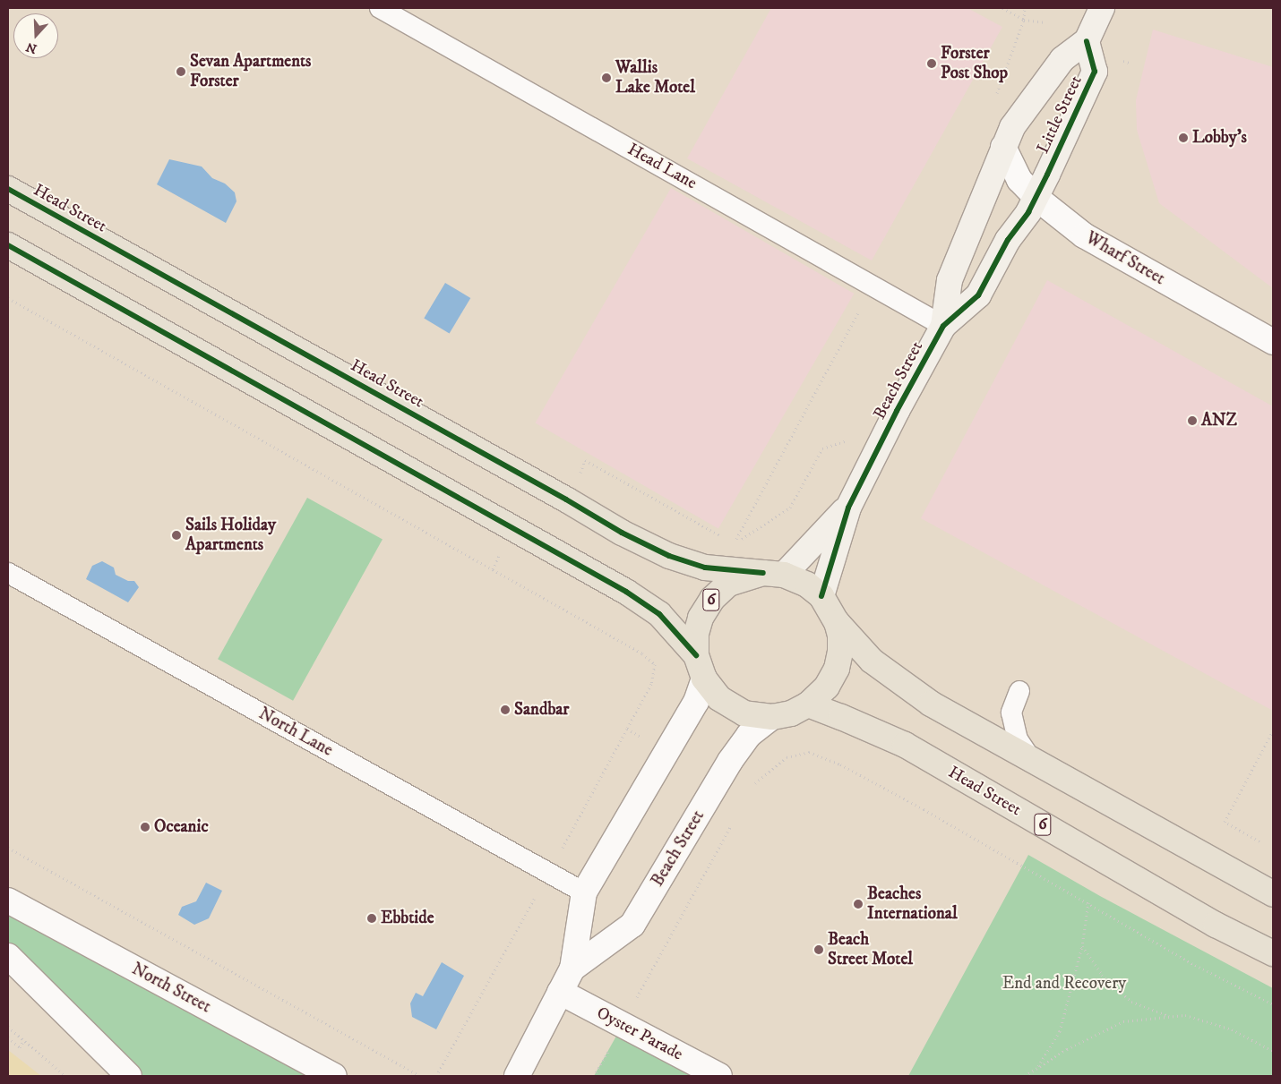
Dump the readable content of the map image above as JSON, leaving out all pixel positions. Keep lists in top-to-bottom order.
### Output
{
  "streets": {
    "main road": ["Head Street", "6"],
    "street": [
      "Little Street",
      "Wharf Street",
      "Beach Street",
      "North Street",
      "Oyster Parade"
    ],
    "lane": ["Head Lane", "North Lane"]
  },
  "crossings": [
    ["Little Street", "Wharf Street"],
    ["Little Street", "Beach Street"],
    ["Head Lane", "Beach Street"],
    ["Head Street", "Beach Street"],
    ["Head Street", "6"],
    ["Wharf Street", "Beach Street"],
    ["Beach Street", "6"],
    ["Beach Street", "North Lane"],
    ["Beach Street", "Oyster Parade"]
  ],
  "parks": ["End and Recovery"],
  "places": [
    "Forster Post Shop",
    "Sevan Apartments Forster",
    "Wallis Lake Motel",
    "Lobby's",
    "ANZ",
    "Sails Holiday Apartments",
    "Sandbar",
    "Oceanic",
    "Beaches International",
    "Ebbtide",
    "Beach Street Motel"
  ],
  "north": "bottom"
}
